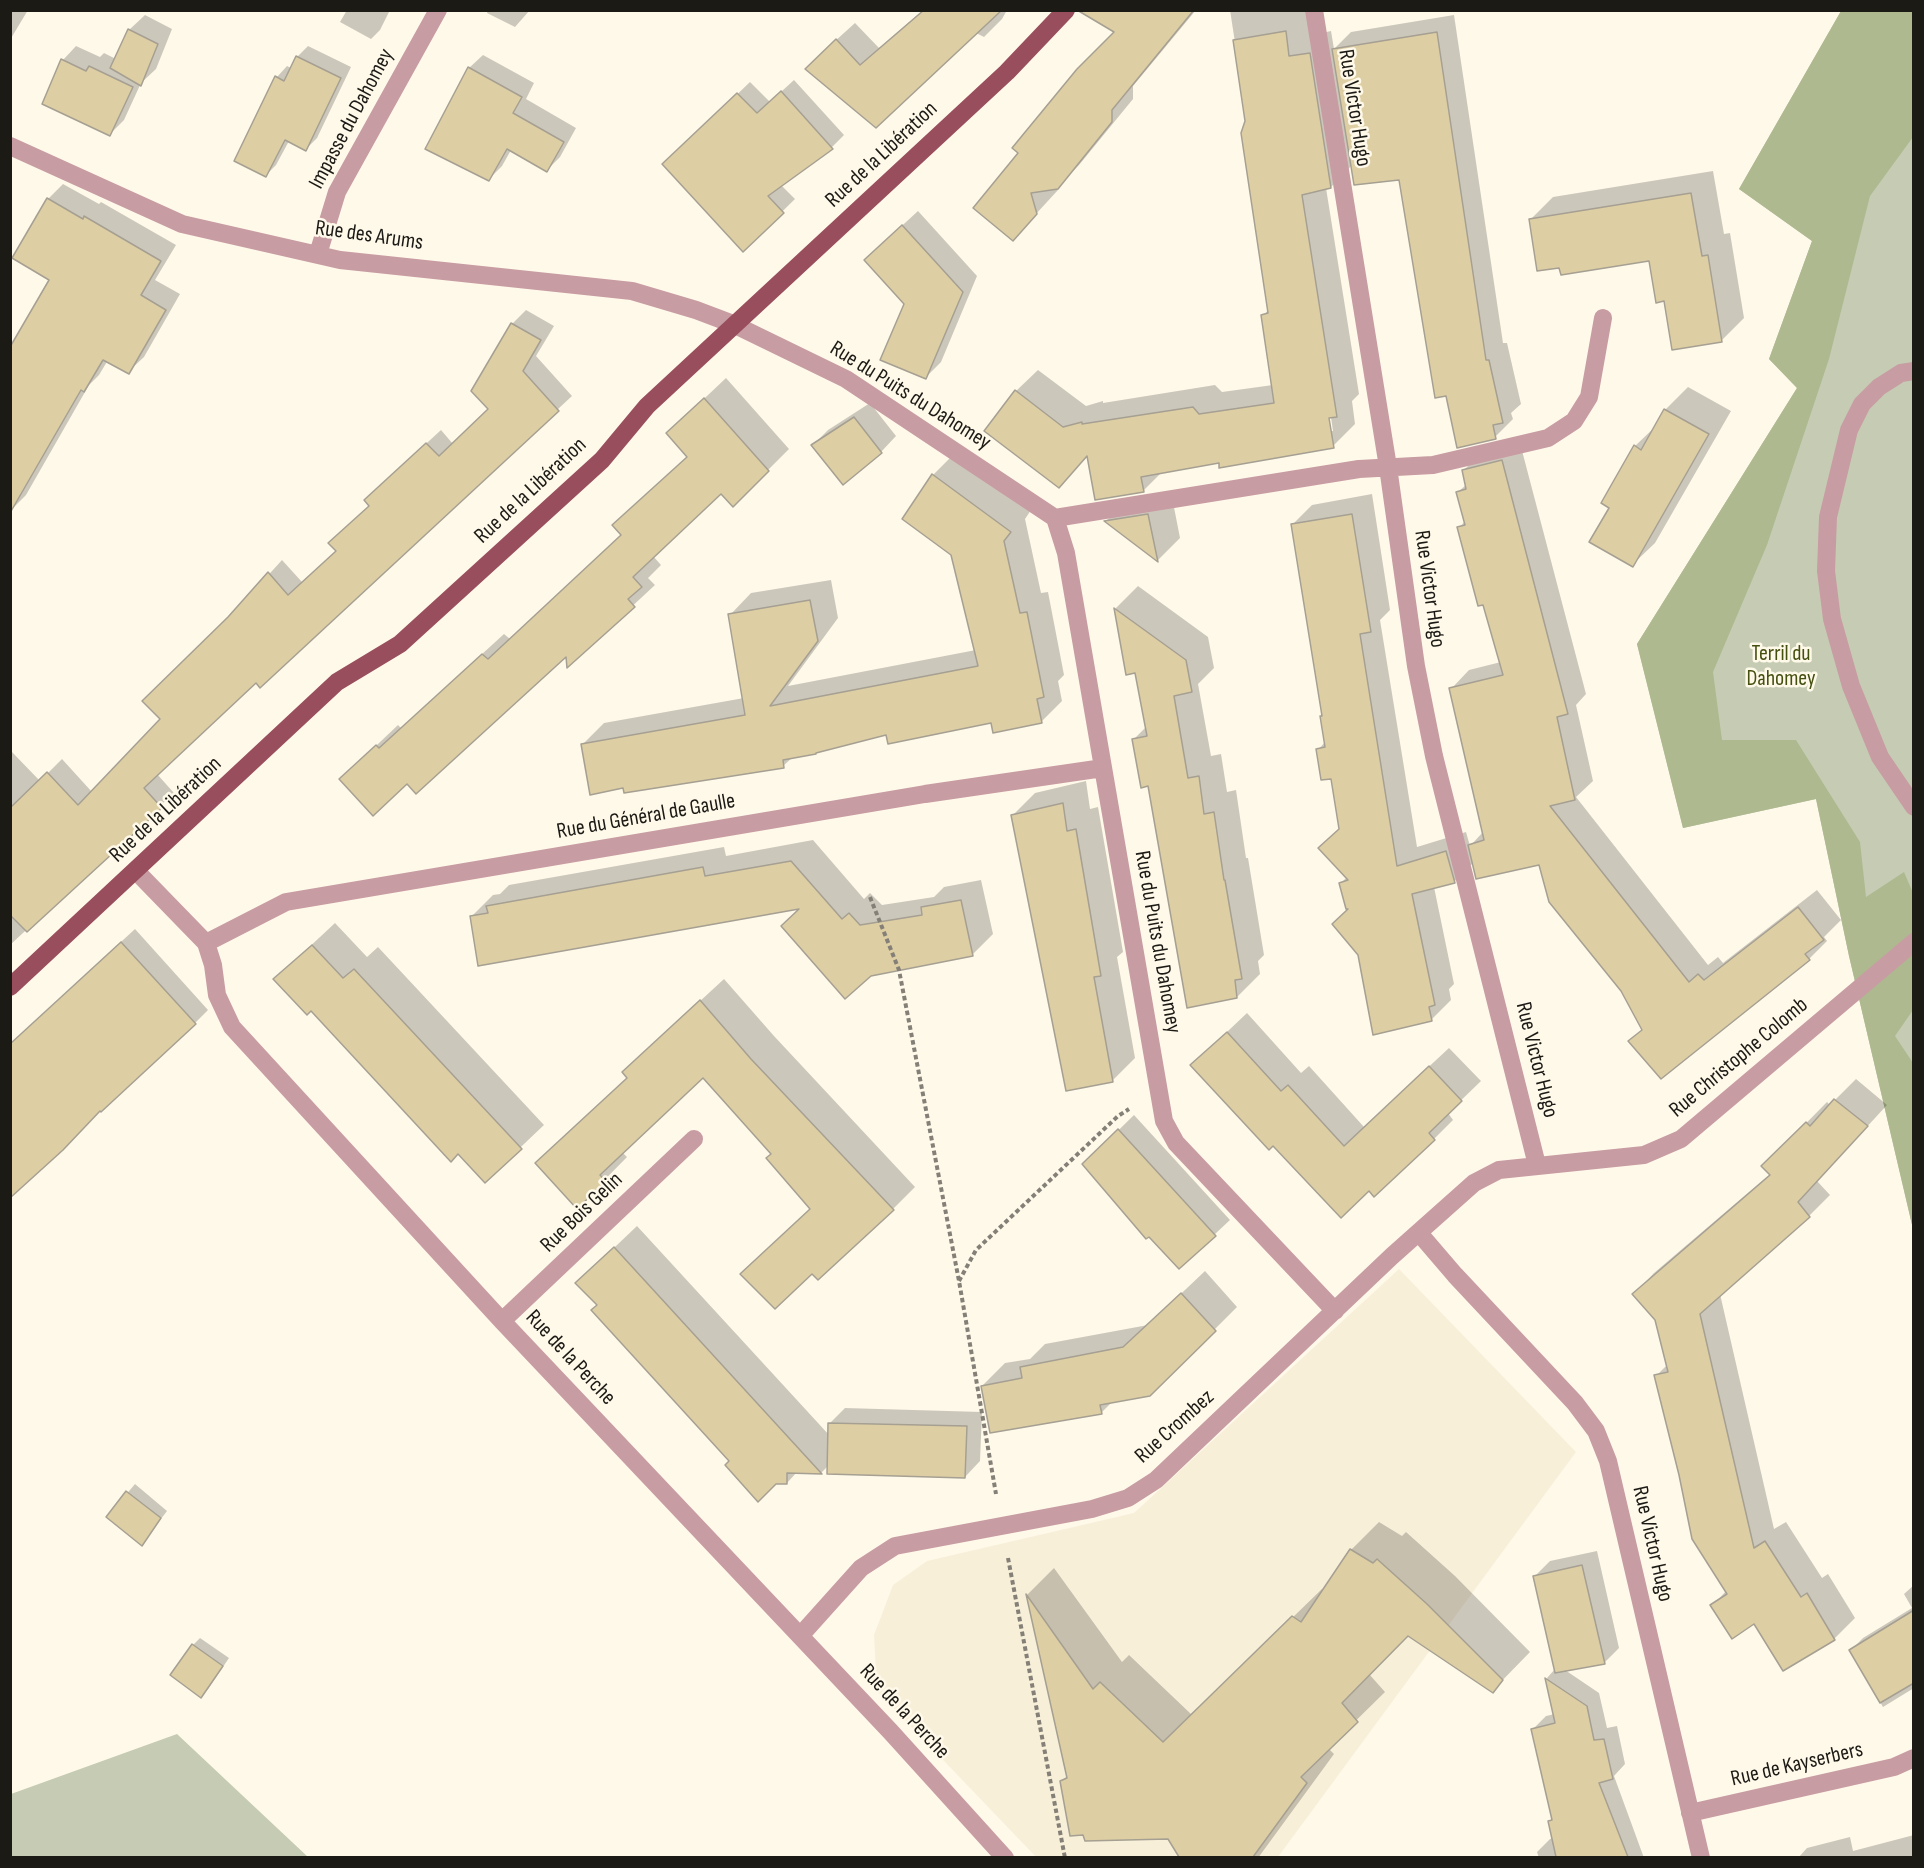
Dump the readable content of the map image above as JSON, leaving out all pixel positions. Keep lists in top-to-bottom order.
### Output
{
  "streets": {
    "main road": ["Rue de la Libération"],
    "street": [
      "Rue Victor Hugo",
      "Impasse du Dahomey",
      "Rue des Arums",
      "Rue du Puits du Dahomey",
      "Rue du Général de Gaulle",
      "Rue Christophe Colomb",
      "Rue Bois Gelin",
      "Rue de la Perche",
      "Rue Crombez",
      "Rue de Kayserbers"
    ]
  },
  "crossings": [
    ["Rue Victor Hugo", "Rue Christophe Colomb"],
    ["Rue Victor Hugo", "Rue Crombez"],
    ["Rue Victor Hugo", "Rue de Kayserbers"],
    ["Impasse du Dahomey", "Rue des Arums"],
    ["Rue de la Libération", "Rue des Arums"],
    ["Rue de la Libération", "Rue du Puits du Dahomey"],
    ["Rue de la Libération", "Rue de la Perche"],
    ["Rue des Arums", "Rue du Puits du Dahomey"],
    ["Rue du Puits du Dahomey", "Rue du Général de Gaulle"],
    ["Rue du Puits du Dahomey", "Rue Crombez"],
    ["Rue du Général de Gaulle", "Rue de la Perche"],
    ["Rue Christophe Colomb", "Rue Crombez"],
    ["Rue Bois Gelin", "Rue de la Perche"],
    ["Rue de la Perche", "Rue Crombez"]
  ],
  "parks": ["Terril du Dahomey"]
}
